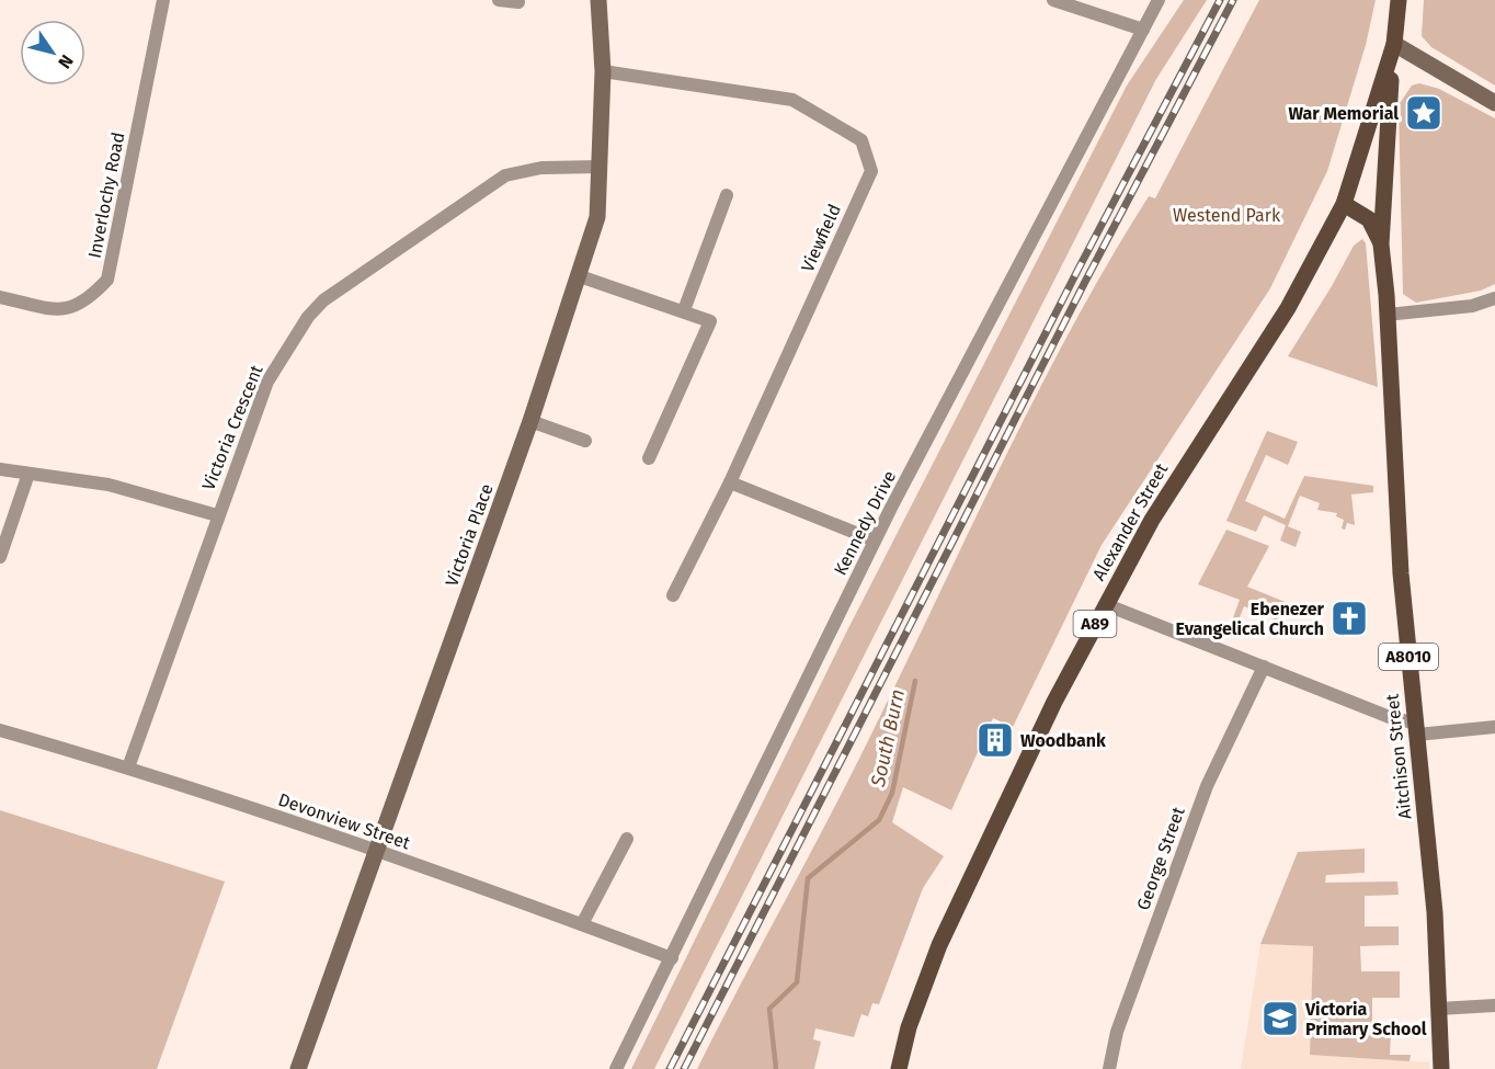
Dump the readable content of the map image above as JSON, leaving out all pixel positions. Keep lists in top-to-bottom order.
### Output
{
  "streets": {
    "main road": [
      "Alexander Street",
      "A89",
      "A8010",
      "Aitchison Street"
    ],
    "street": [
      "Inverlochy Road",
      "Viewfield",
      "Victoria Crescent",
      "Kennedy Drive",
      "Victoria Place",
      "Devonview Street",
      "George Street"
    ]
  },
  "crossings": [
    ["Viewfield", "Victoria Place"],
    ["Victoria Crescent", "Victoria Place"],
    ["Victoria Crescent", "Devonview Street"],
    ["Alexander Street", "Aitchison Street"],
    ["Kennedy Drive", "Devonview Street"],
    ["Victoria Place", "Devonview Street"]
  ],
  "water": ["South Burn"],
  "parks": ["Westend Park"],
  "places": {
    "place": ["War Memorial"],
    "church": ["Ebenezer Evangelical Church"],
    "building": ["Woodbank"],
    "school or university": ["Victoria Primary School"]
  },
  "north": "bottom right"
}
